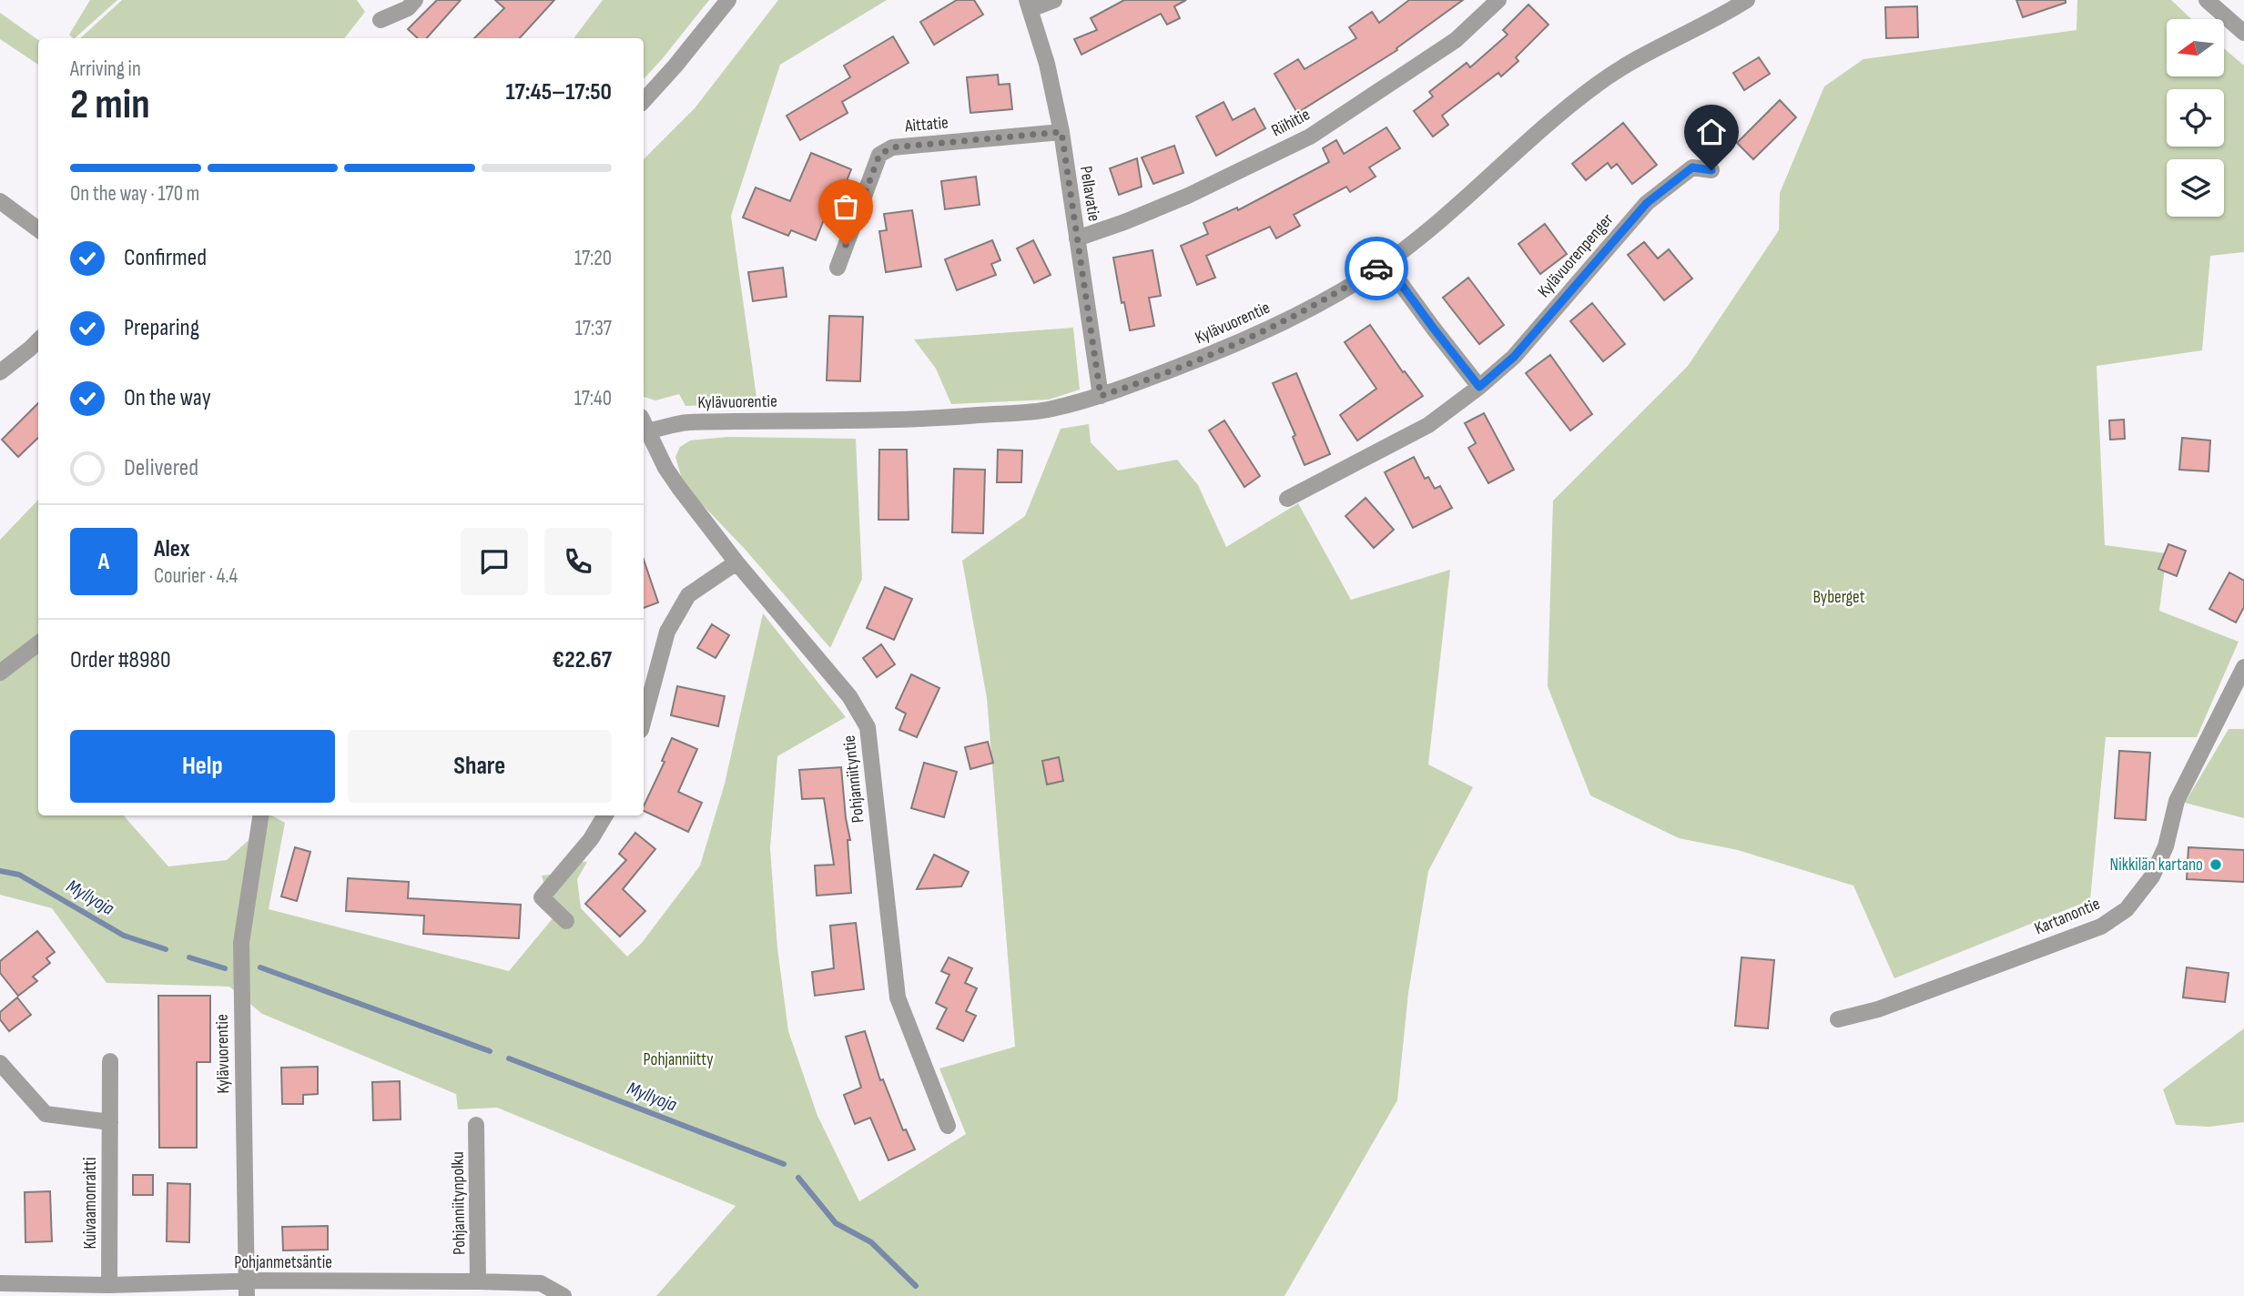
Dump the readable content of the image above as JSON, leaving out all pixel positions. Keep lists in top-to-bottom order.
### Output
{
  "streets": {
    "street": [
      "Riihitie",
      "Aittatie",
      "Pellavatie",
      "Kylävuorenpenger",
      "Kylävuorentie",
      "Pohjanniityntie",
      "Kartanontie",
      "Kuivaamonraitti",
      "Pohjanniitynpolku",
      "Pohjanmetsäntie"
    ]
  },
  "crossings": [
    ["Riihitie", "Pellavatie"],
    ["Aittatie", "Pellavatie"],
    ["Pellavatie", "Kylävuorentie"],
    ["Kylävuorentie", "Pohjanmetsäntie"],
    ["Kuivaamonraitti", "Pohjanmetsäntie"],
    ["Pohjanniitynpolku", "Pohjanmetsäntie"]
  ],
  "water": ["Myllyoja"],
  "parks": ["Byberget", "Pohjanniitty"],
  "places": ["Nikkilän kartano"],
  "north": "left",
  "page": {
    "heading": ["2 min", "Arriving in", "17:45–17:50"],
    "panel": [
      "Alex",
      "Courier · 4.4",
      "Order #8980",
      "€22.67"
    ],
    "bar": "On the way · 170 m",
    "list": [
      ["Confirmed", "17:20"],
      ["Preparing", "17:37"],
      ["On the way", "17:40"],
      "Delivered"
    ],
    "round": "A",
    "buttons": ["Help", "Share"]
  }
}
